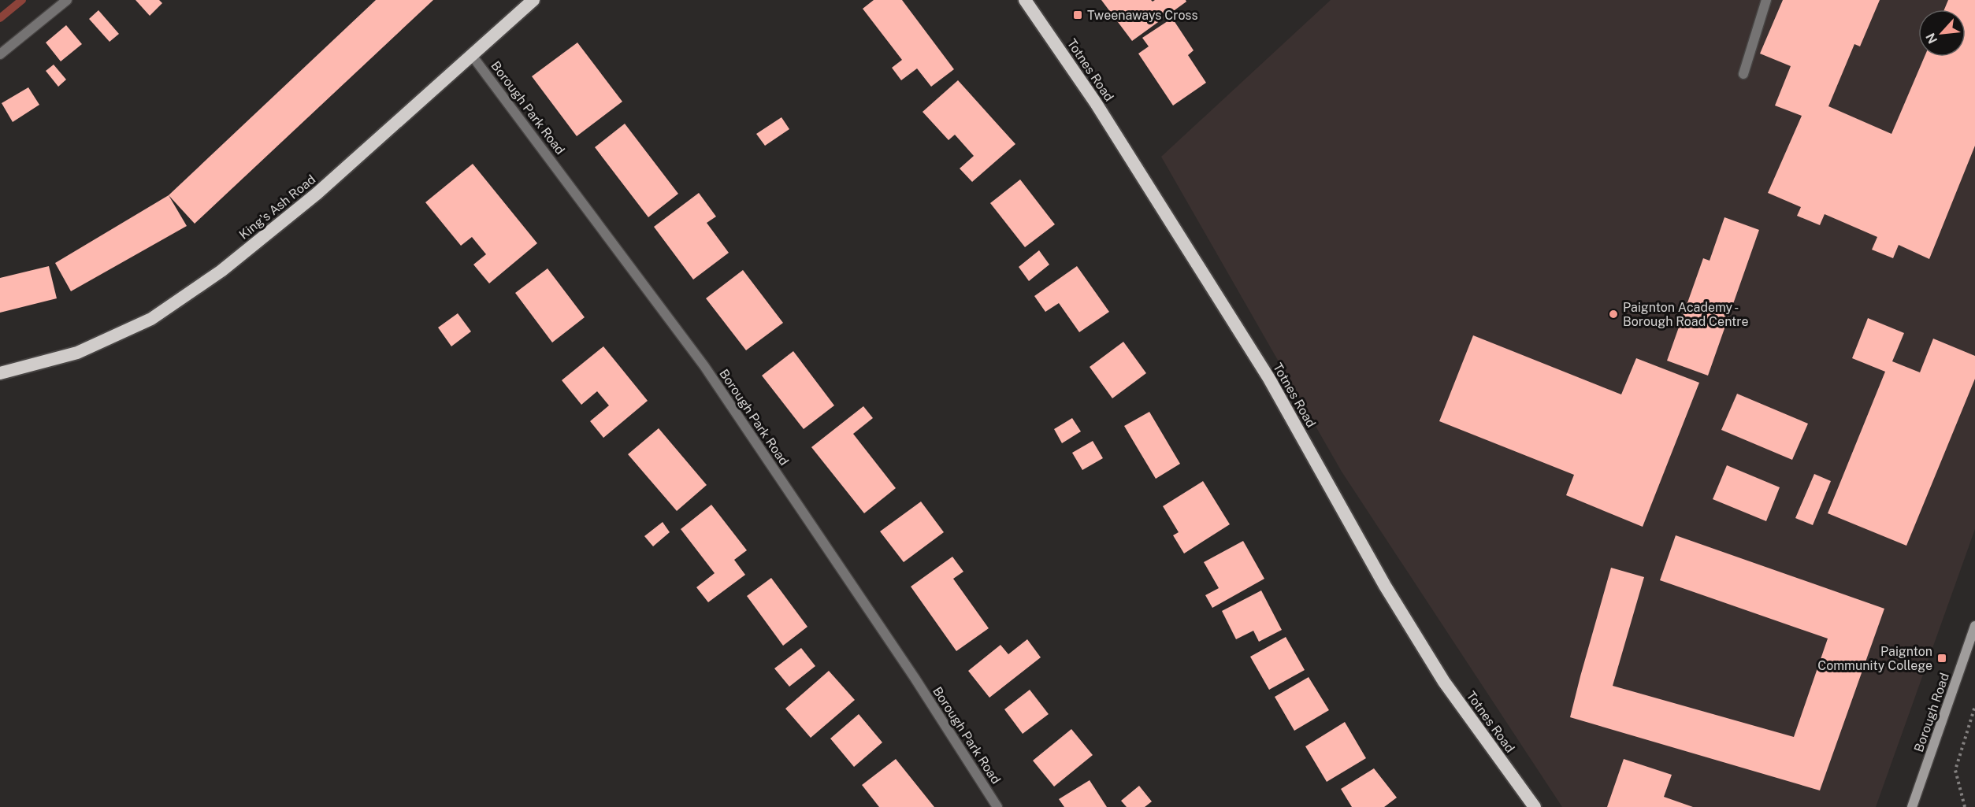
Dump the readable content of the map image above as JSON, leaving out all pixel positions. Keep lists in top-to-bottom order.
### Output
{
  "streets": {
    "highway": ["Totnes Road", "King's Ash Road"],
    "main road": ["Borough Road"],
    "street": ["Borough Park Road"]
  },
  "crossings": [
    ["Borough Park Road", "King's Ash Road"]
  ],
  "places": {
    "transit": ["Tweenaways Cross", "Paignton Community College"],
    "other": ["Paignton Academy - Borough Road Centre"]
  },
  "north": "bottom left"
}
